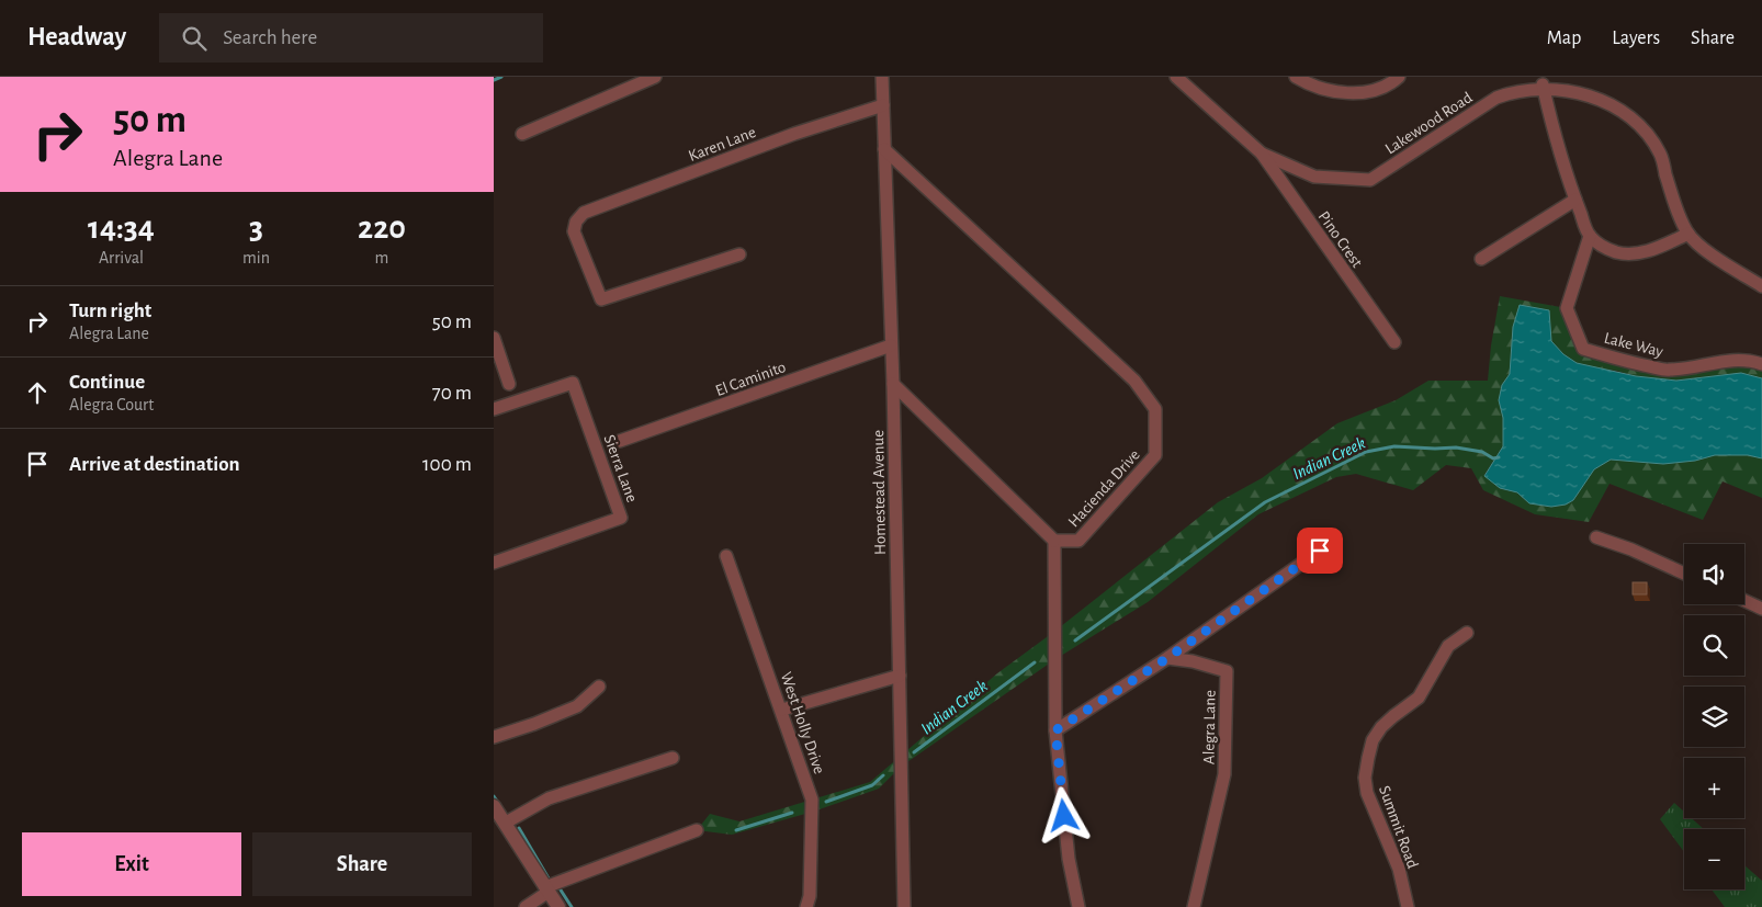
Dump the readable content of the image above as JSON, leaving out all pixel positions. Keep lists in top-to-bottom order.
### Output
{
  "streets": {
    "street": [
      "Lakewood Road",
      "Karen Lane",
      "Pino Crest",
      "Lake Way",
      "El Caminito",
      "Sierra Lane",
      "Hacienda Drive",
      "Homestead Avenue",
      "West Holly Drive",
      "Alegra Lane",
      "Summit Road"
    ]
  },
  "crossings": [
    ["Lakewood Road", "Pino Crest"],
    ["Karen Lane", "Homestead Avenue"],
    ["El Caminito", "Homestead Avenue"],
    ["Hacienda Drive", "Homestead Avenue"]
  ],
  "water": ["Indian Creek"],
  "page": {
    "header": "Headway",
    "search": "Search here",
    "nav": ["Map", "Layers", "Share"],
    "turn": ["50 m", "Alegra Lane"],
    "eta": [
      "14:34",
      "Arrival",
      "3",
      "min",
      "220",
      "m"
    ],
    "list": [
      {
        "name": "Turn right",
        "note": "Alegra Lane",
        "value": "50 m"
      },
      {
        "name": "Continue",
        "note": "Alegra Court",
        "value": "70 m"
      },
      {
        "name": "Arrive at destination",
        "value": "100 m"
      }
    ],
    "map_buttons": ["+", "−"],
    "buttons": ["Exit", "Share"]
  }
}
